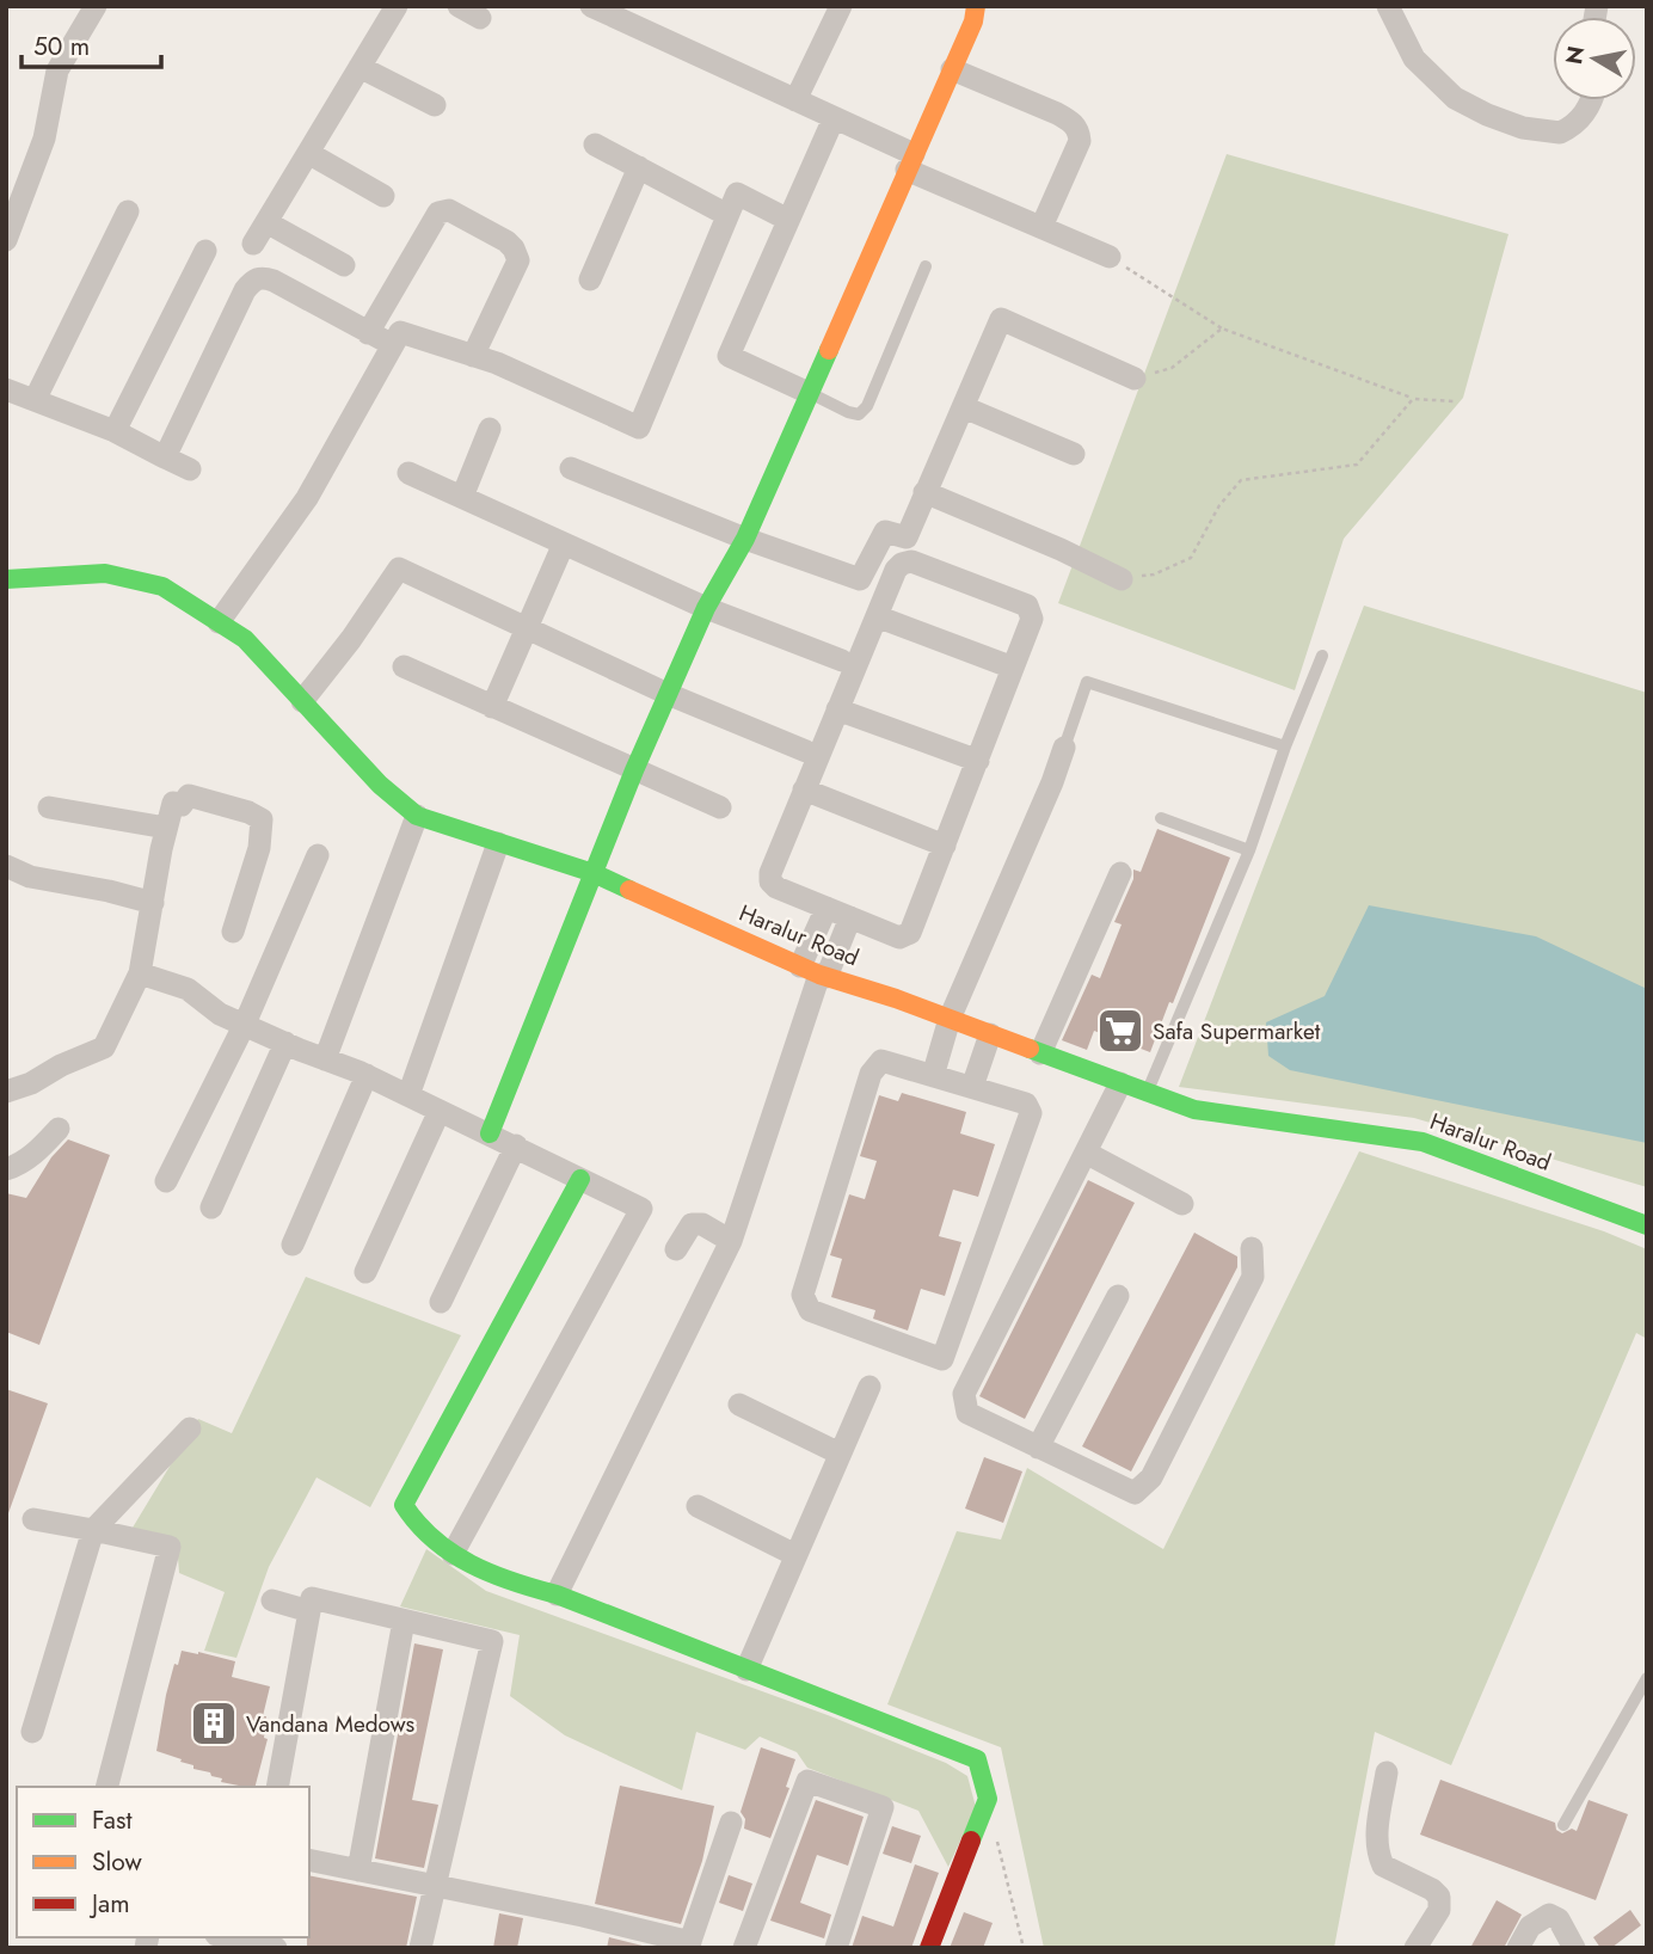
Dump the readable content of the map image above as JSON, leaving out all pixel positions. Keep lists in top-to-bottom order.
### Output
{
  "streets": {
    "street": ["Haralur Road"]
  },
  "places": {
    "supermarket": ["Safa Supermarket"],
    "building": ["Vandana Medows"]
  },
  "legend": ["Fast", "Slow", "Jam"],
  "scale_bar": "50 m",
  "north": "left"
}
